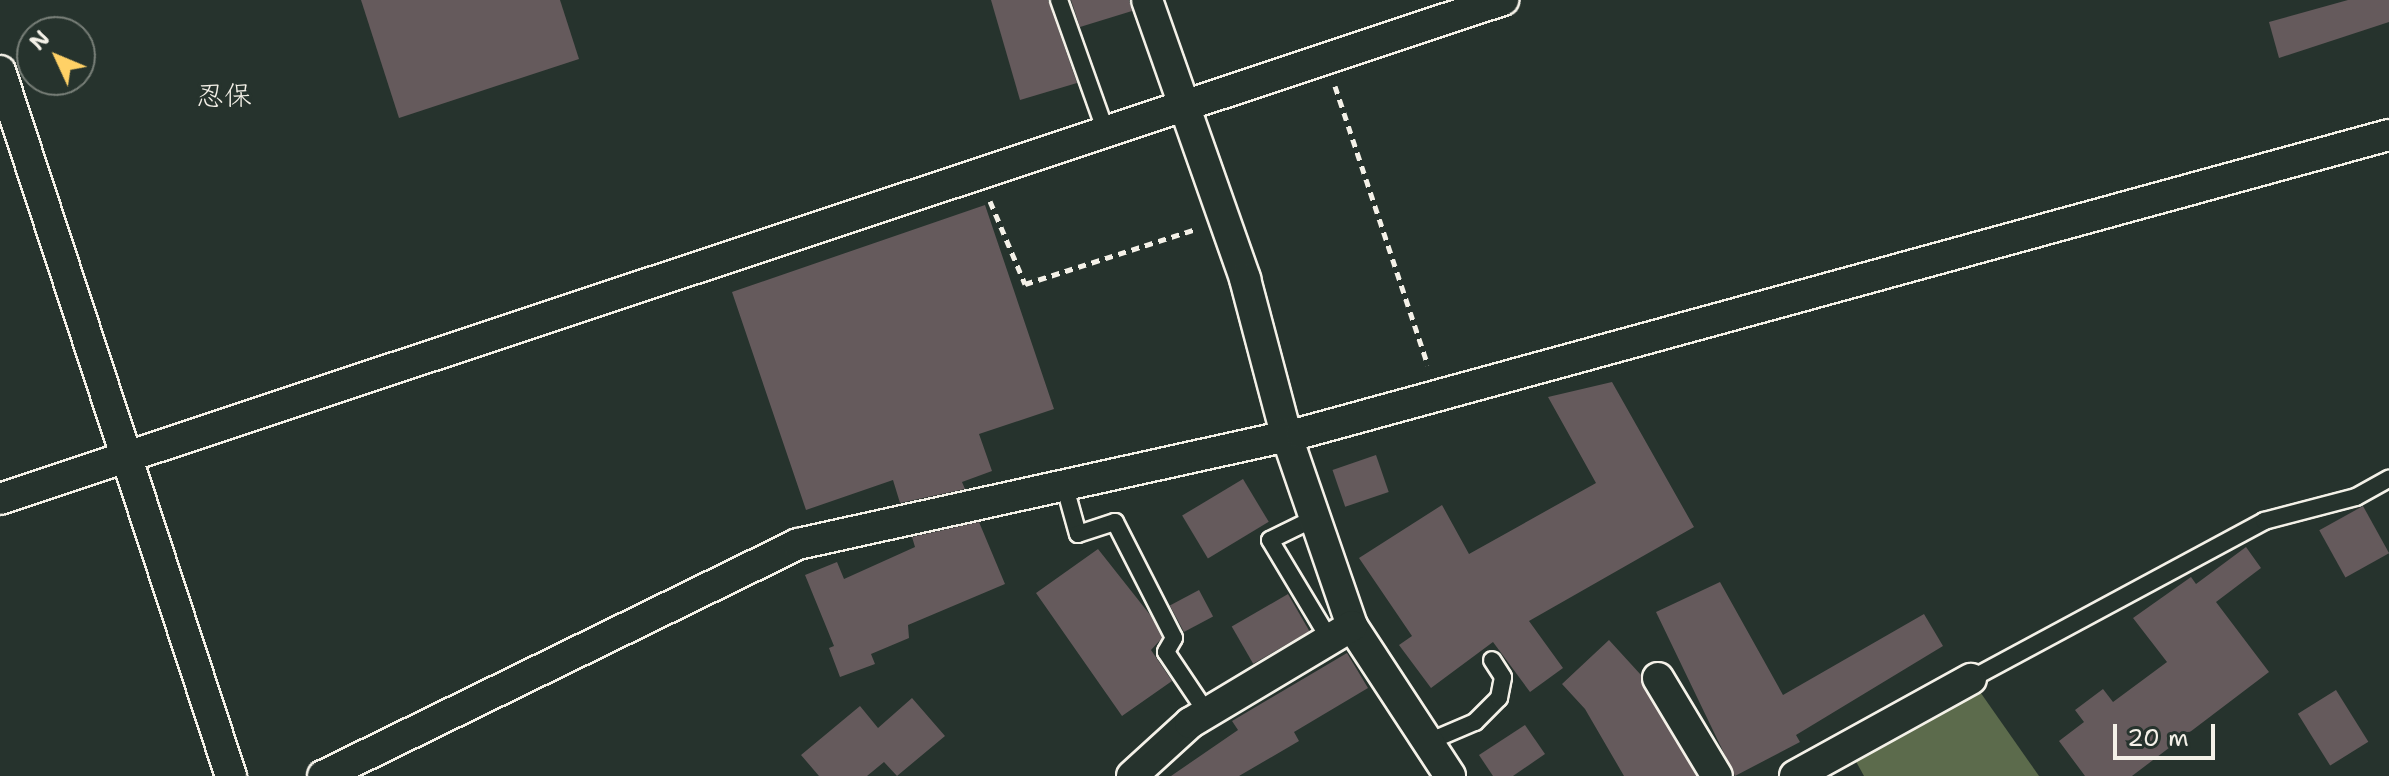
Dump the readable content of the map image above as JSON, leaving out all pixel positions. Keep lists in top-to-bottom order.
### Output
{
  "districts": ["忍保"],
  "scale_bar": "20 m",
  "north": "top left"
}
